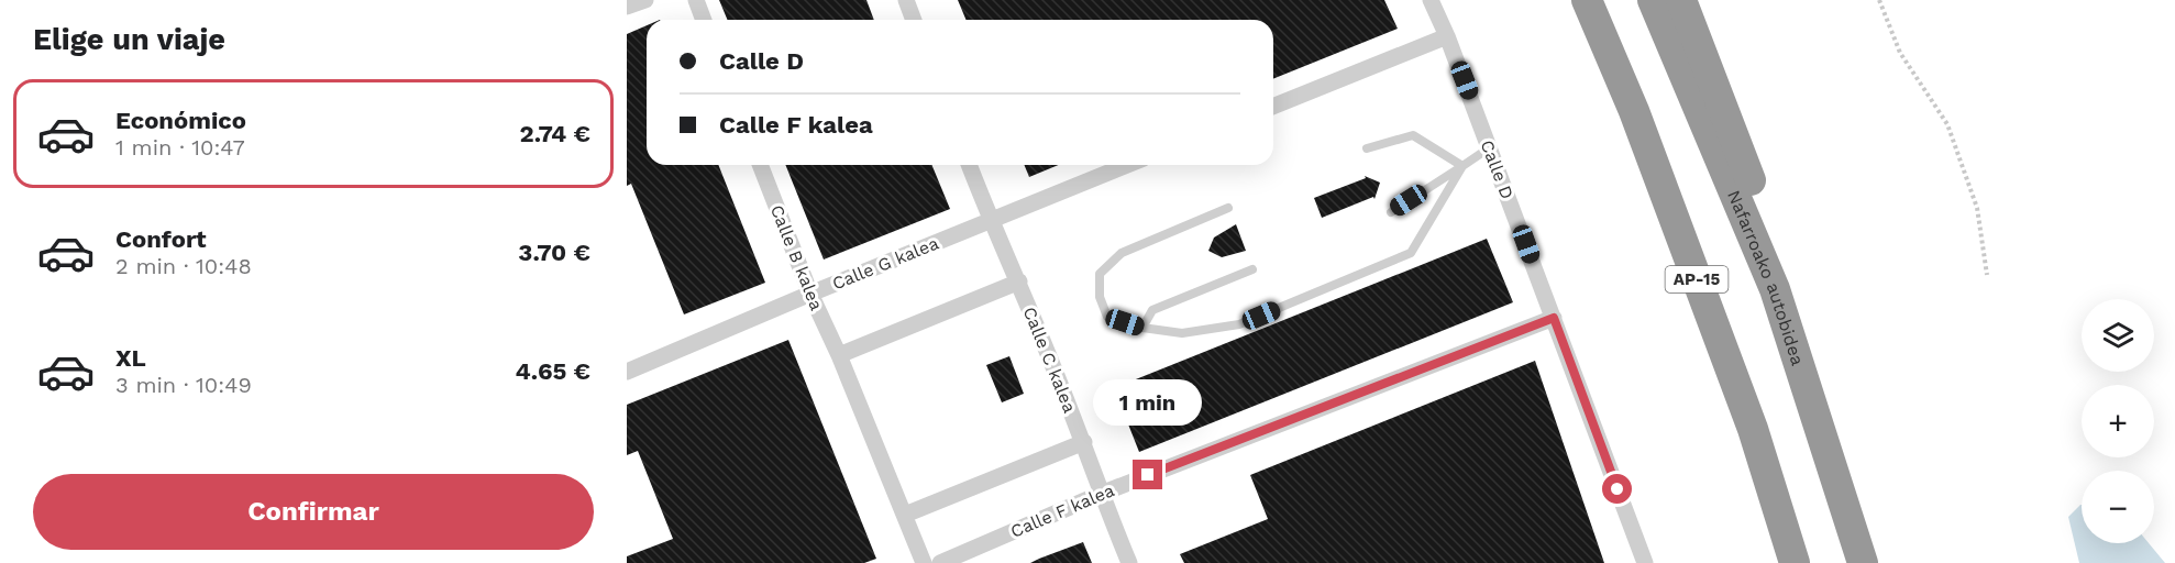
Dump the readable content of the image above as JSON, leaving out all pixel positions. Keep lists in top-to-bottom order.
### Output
{
  "streets": {
    "highway": ["Nafarroako autobidea", "AP-15"],
    "street": [
      "Calle D",
      "Calle B kalea",
      "Calle G kalea",
      "Calle C kalea",
      "Calle F kalea"
    ]
  },
  "crossings": [
    ["Calle D", "Calle F kalea"],
    ["Calle B kalea", "Calle G kalea"],
    ["Calle G kalea", "Calle C kalea"],
    ["Calle C kalea", "Calle F kalea"]
  ],
  "page": {
    "heading": "Elige un viaje",
    "banner": ["Calle D", "Calle F kalea"],
    "list": [
      {
        "name": "Económico",
        "note": "1 min · 10:47",
        "value": "2.74 €"
      },
      {
        "name": "Confort",
        "note": "2 min · 10:48",
        "value": "3.70 €"
      },
      {
        "name": "XL",
        "note": "3 min · 10:49",
        "value": "4.65 €"
      }
    ],
    "map_buttons": ["+", "−"],
    "bubble": "1 min",
    "buttons": "Confirmar"
  }
}
